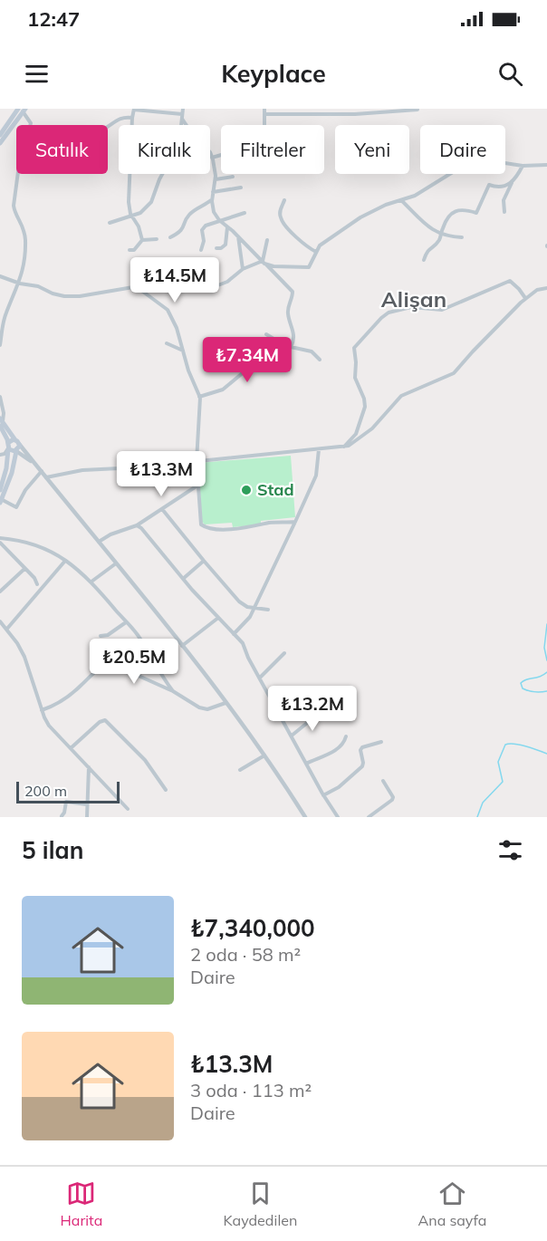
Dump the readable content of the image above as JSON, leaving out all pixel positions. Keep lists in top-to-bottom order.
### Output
{
  "districts": ["Alişan"],
  "places": ["Stad"],
  "scale_bar": "200 m",
  "page": {
    "status": "12:47",
    "header": "Keyplace",
    "chip": [
      "Satılık",
      "Kiralık",
      "Filtreler",
      "Yeni",
      "Daire"
    ],
    "price": [
      "₺14.5M",
      "₺7.34M",
      "₺13.3M",
      "₺20.5M",
      "₺13.2M"
    ],
    "scale": "200 m",
    "heading": "5 ilan",
    "list": [
      {
        "name": "₺7,340,000",
        "note": "2 oda · 58 m² · Daire"
      },
      {
        "name": "₺13.3M",
        "note": "3 oda · 113 m² · Daire"
      }
    ],
    "tabs": ["Harita", "Kaydedilen", "Ana sayfa"]
  }
}
